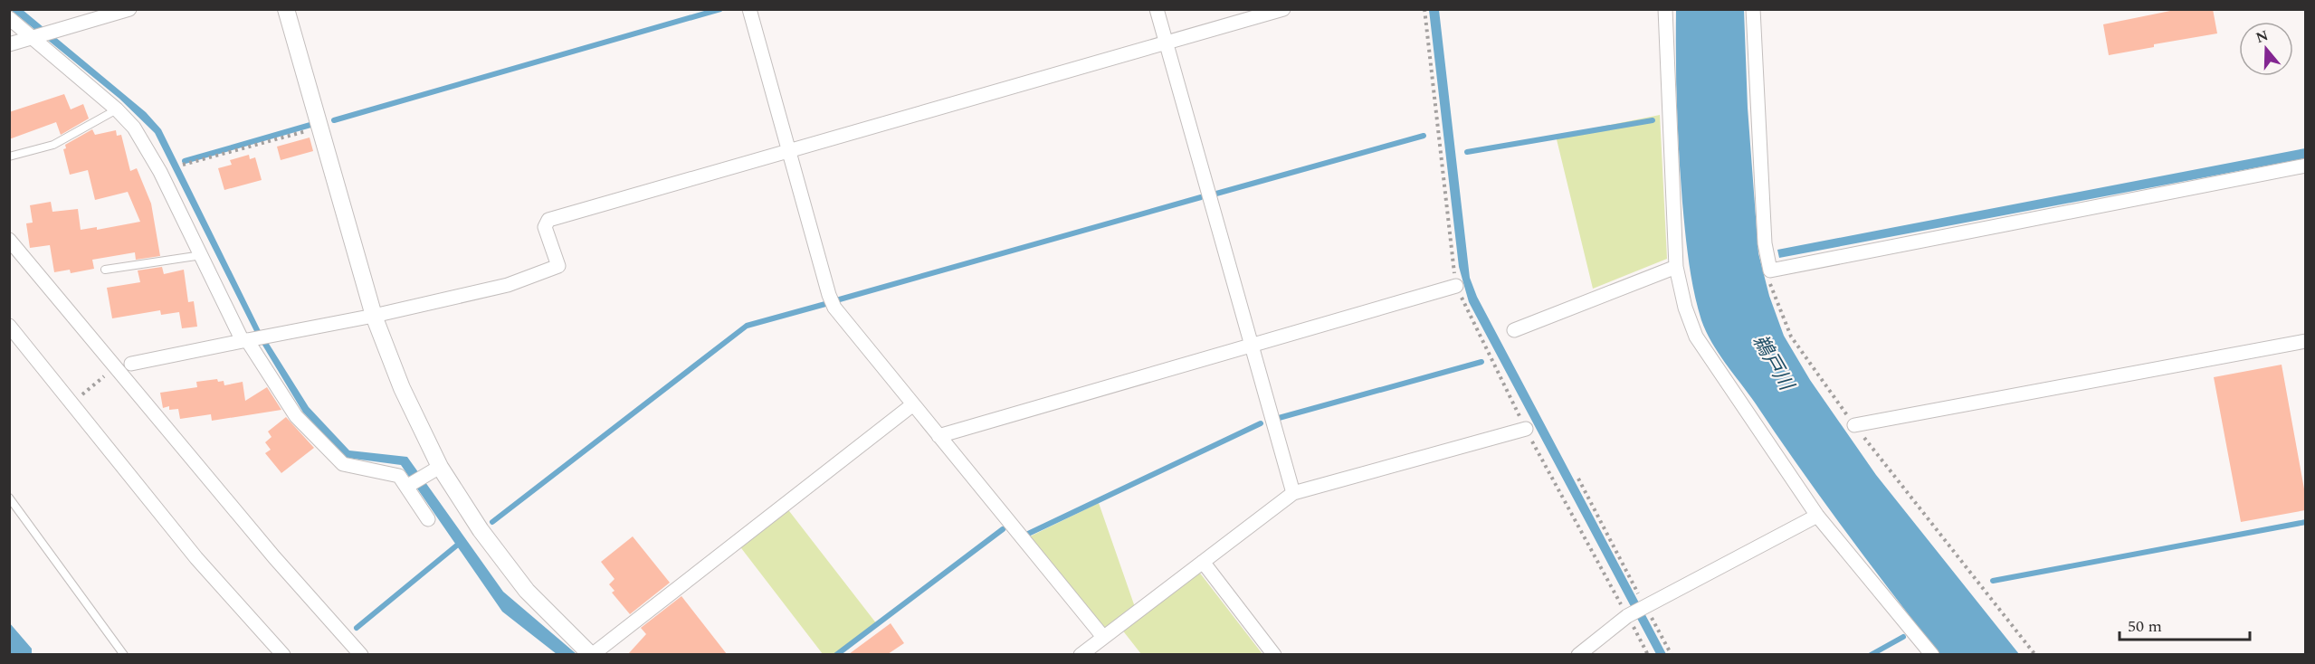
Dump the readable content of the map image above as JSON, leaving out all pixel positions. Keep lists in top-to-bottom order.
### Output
{
  "water": ["鵜戸川"],
  "scale_bar": "50 m",
  "north": "top"
}
